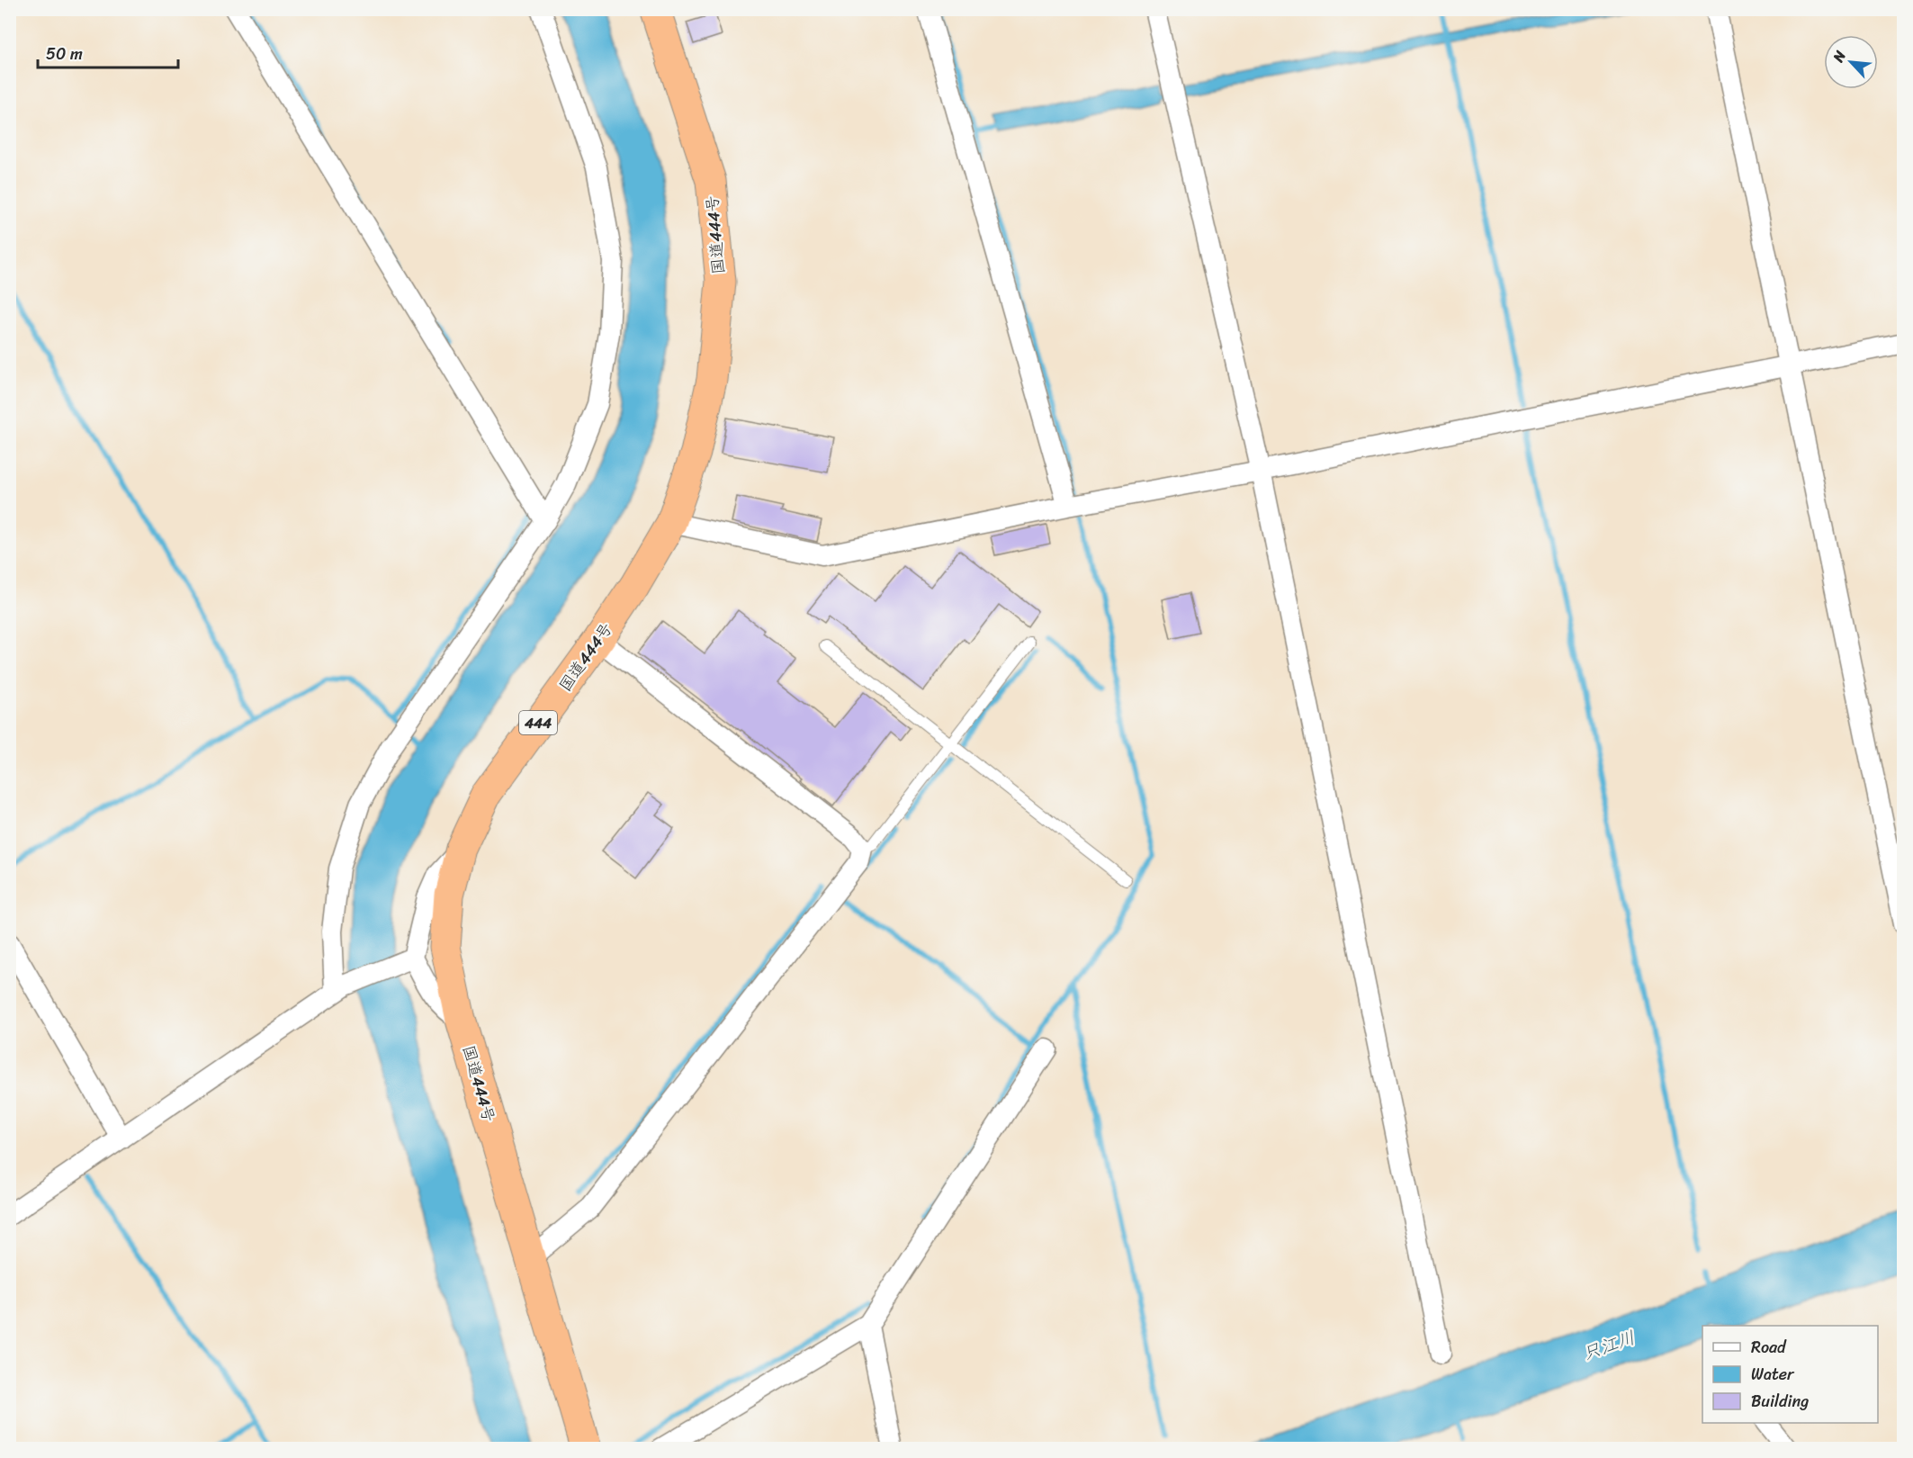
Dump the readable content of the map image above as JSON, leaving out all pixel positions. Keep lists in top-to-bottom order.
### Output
{
  "streets": {
    "highway": ["国道444号", "444"]
  },
  "water": ["只江川"],
  "legend": ["Road", "Water", "Building"],
  "scale_bar": "50 m",
  "north": "top left"
}
